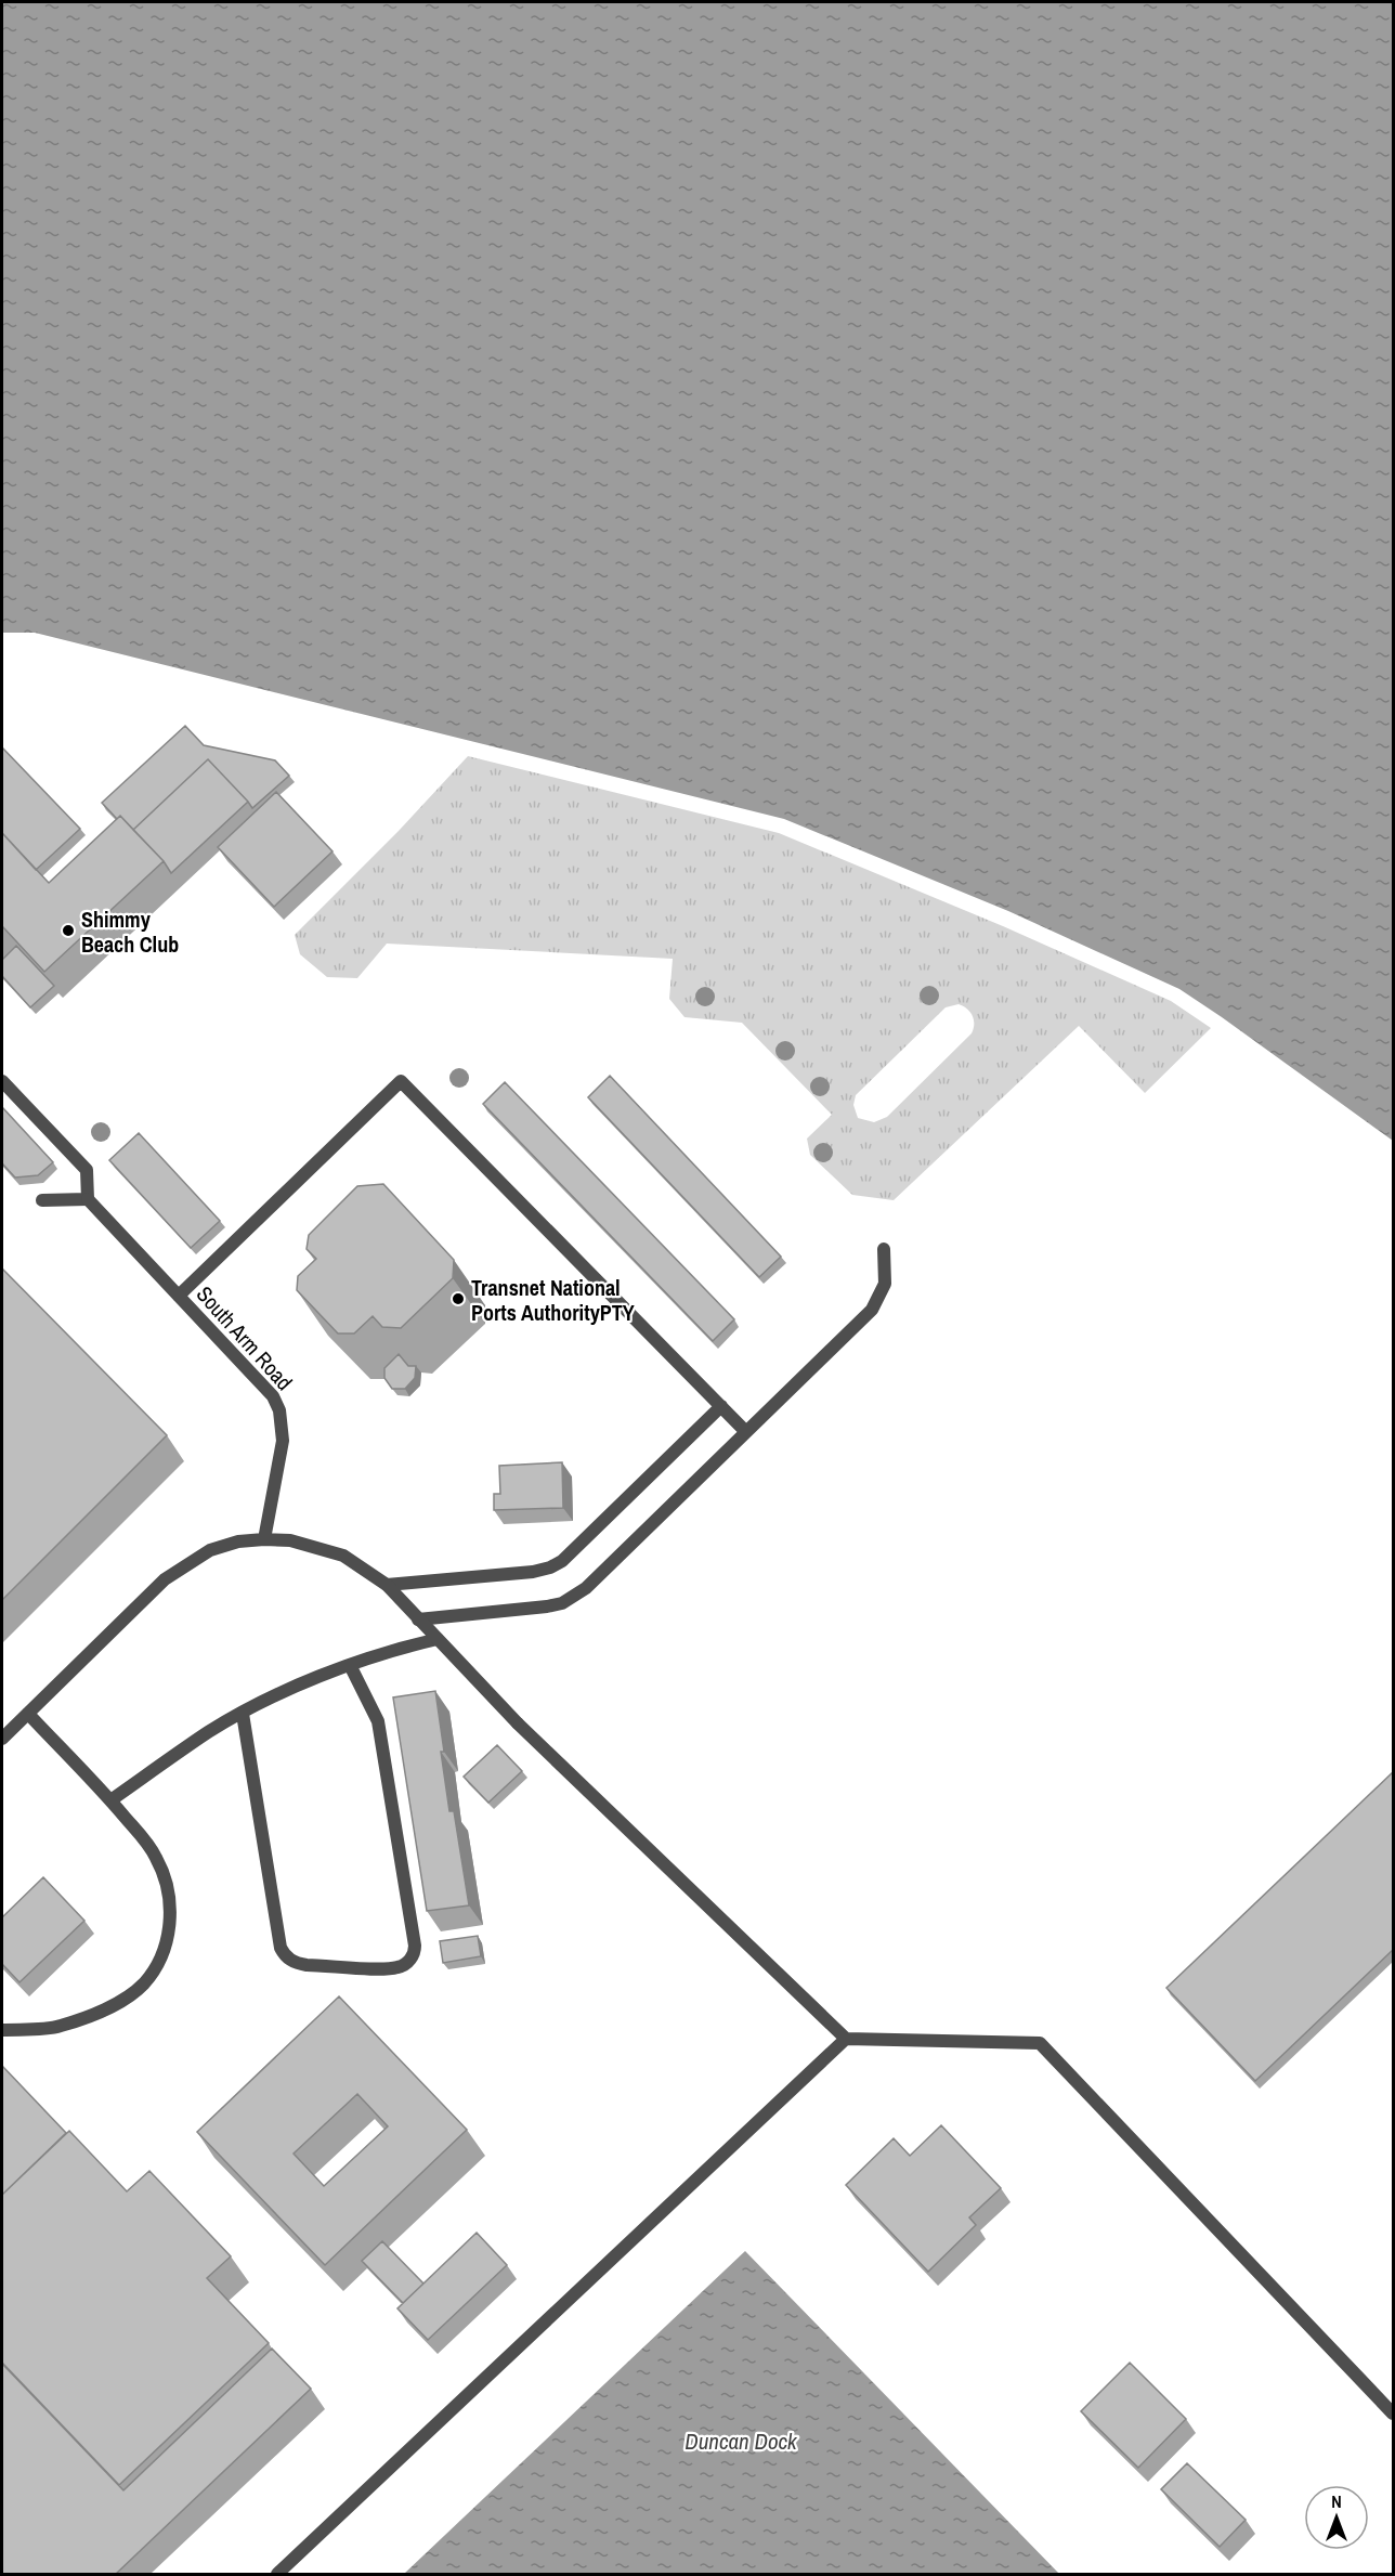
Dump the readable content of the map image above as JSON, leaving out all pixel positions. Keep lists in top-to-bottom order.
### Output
{
  "streets": {
    "street": ["South Arm Road"]
  },
  "water": ["Duncan Dock"],
  "places": ["Shimmy Beach Club", "Transnet National Ports AuthorityPTY"],
  "north": "top"
}
